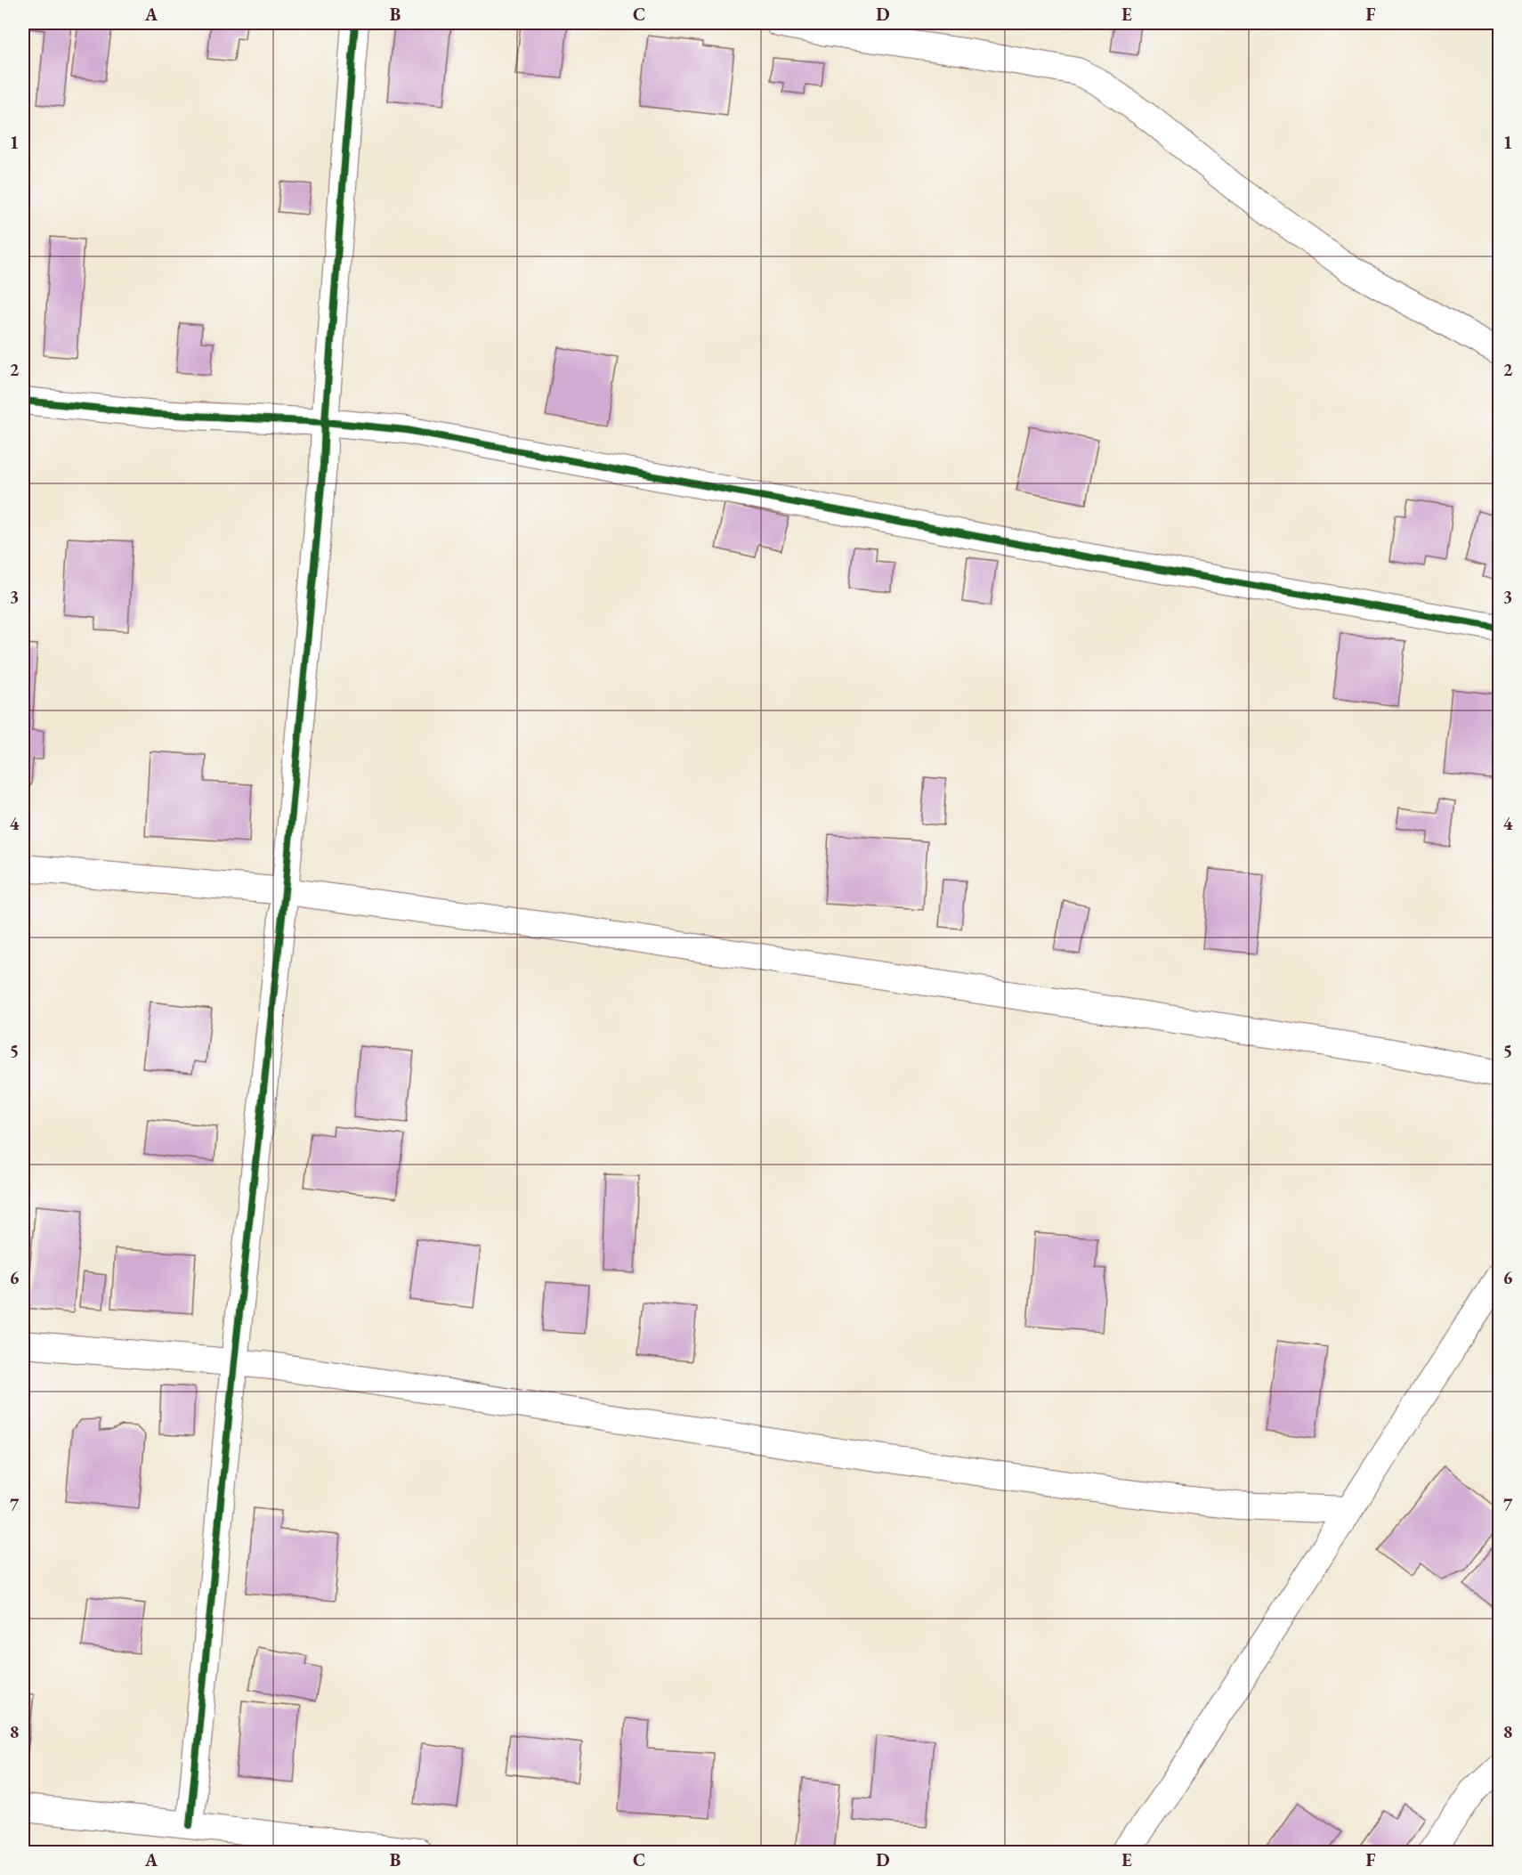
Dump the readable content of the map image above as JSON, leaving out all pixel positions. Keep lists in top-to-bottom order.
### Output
{
  "grid": {
    "columns": [
      "A",
      "B",
      "C",
      "D",
      "E",
      "F"
    ],
    "rows": [
      "1",
      "2",
      "3",
      "4",
      "5",
      "6",
      "7",
      "8"
    ]
  }
}
